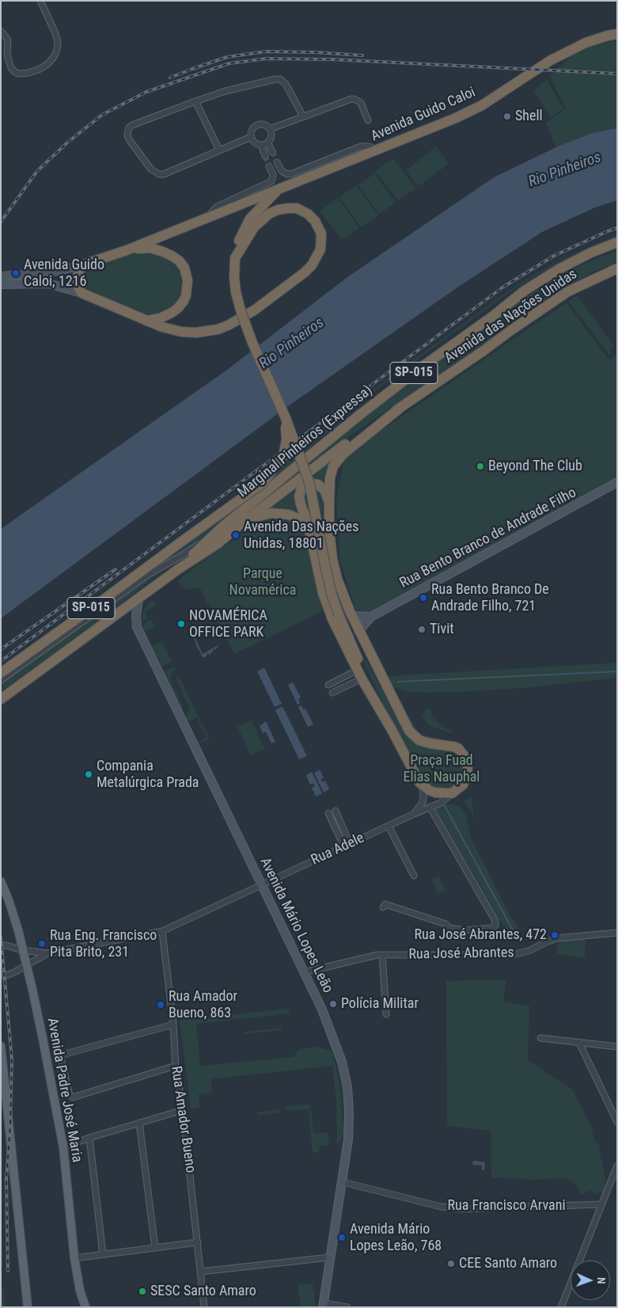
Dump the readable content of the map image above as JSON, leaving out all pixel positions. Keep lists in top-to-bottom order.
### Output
{
  "streets": {
    "highway": [
      "Avenida Guido Caloi",
      "Avenida das Nações Unidas",
      "SP-015",
      "Marginal Pinheiros (Expressa)"
    ],
    "main road": ["Avenida Padre José Maria"],
    "street": [
      "Rua Bento Branco de Andrade Filho",
      "Rua Adele",
      "Avenida Mário Lopes Leão",
      "Rua José Abrantes",
      "Rua Amador Bueno",
      "Rua Francisco Arvani"
    ]
  },
  "crossings": [
    ["Avenida Guido Caloi", "SP-015"],
    ["Avenida das Nações Unidas", "Marginal Pinheiros (Expressa)"],
    ["Avenida das Nações Unidas", "Avenida Mário Lopes Leão"],
    ["Rua Adele", "Avenida Mário Lopes Leão"],
    ["Rua Adele", "Rua Amador Bueno"],
    ["Avenida Mário Lopes Leão", "Rua José Abrantes"],
    ["Avenida Mário Lopes Leão", "Rua Francisco Arvani"]
  ],
  "water": ["Rio Pinheiros"],
  "parks": ["Parque Novamérica", "Praça Fuad Elias Nauphal"],
  "places": [
    "Shell",
    "Avenida Guido Caloi, 1216",
    "Beyond The Club",
    "Avenida Das Nações Unidas, 18801",
    "Rua Bento Branco De Andrade Filho, 721",
    "NOVAMÉRICA OFFICE PARK",
    "Tivit",
    "Compania Metalúrgica Prada",
    "Rua José Abrantes, 472",
    "Rua Eng. Francisco Pita Brito, 231",
    "Polícia Militar",
    "Rua Amador Bueno, 863",
    "Avenida Mário Lopes Leão, 768",
    "CEE Santo Amaro",
    "SESC Santo Amaro"
  ],
  "north": "right"
}
